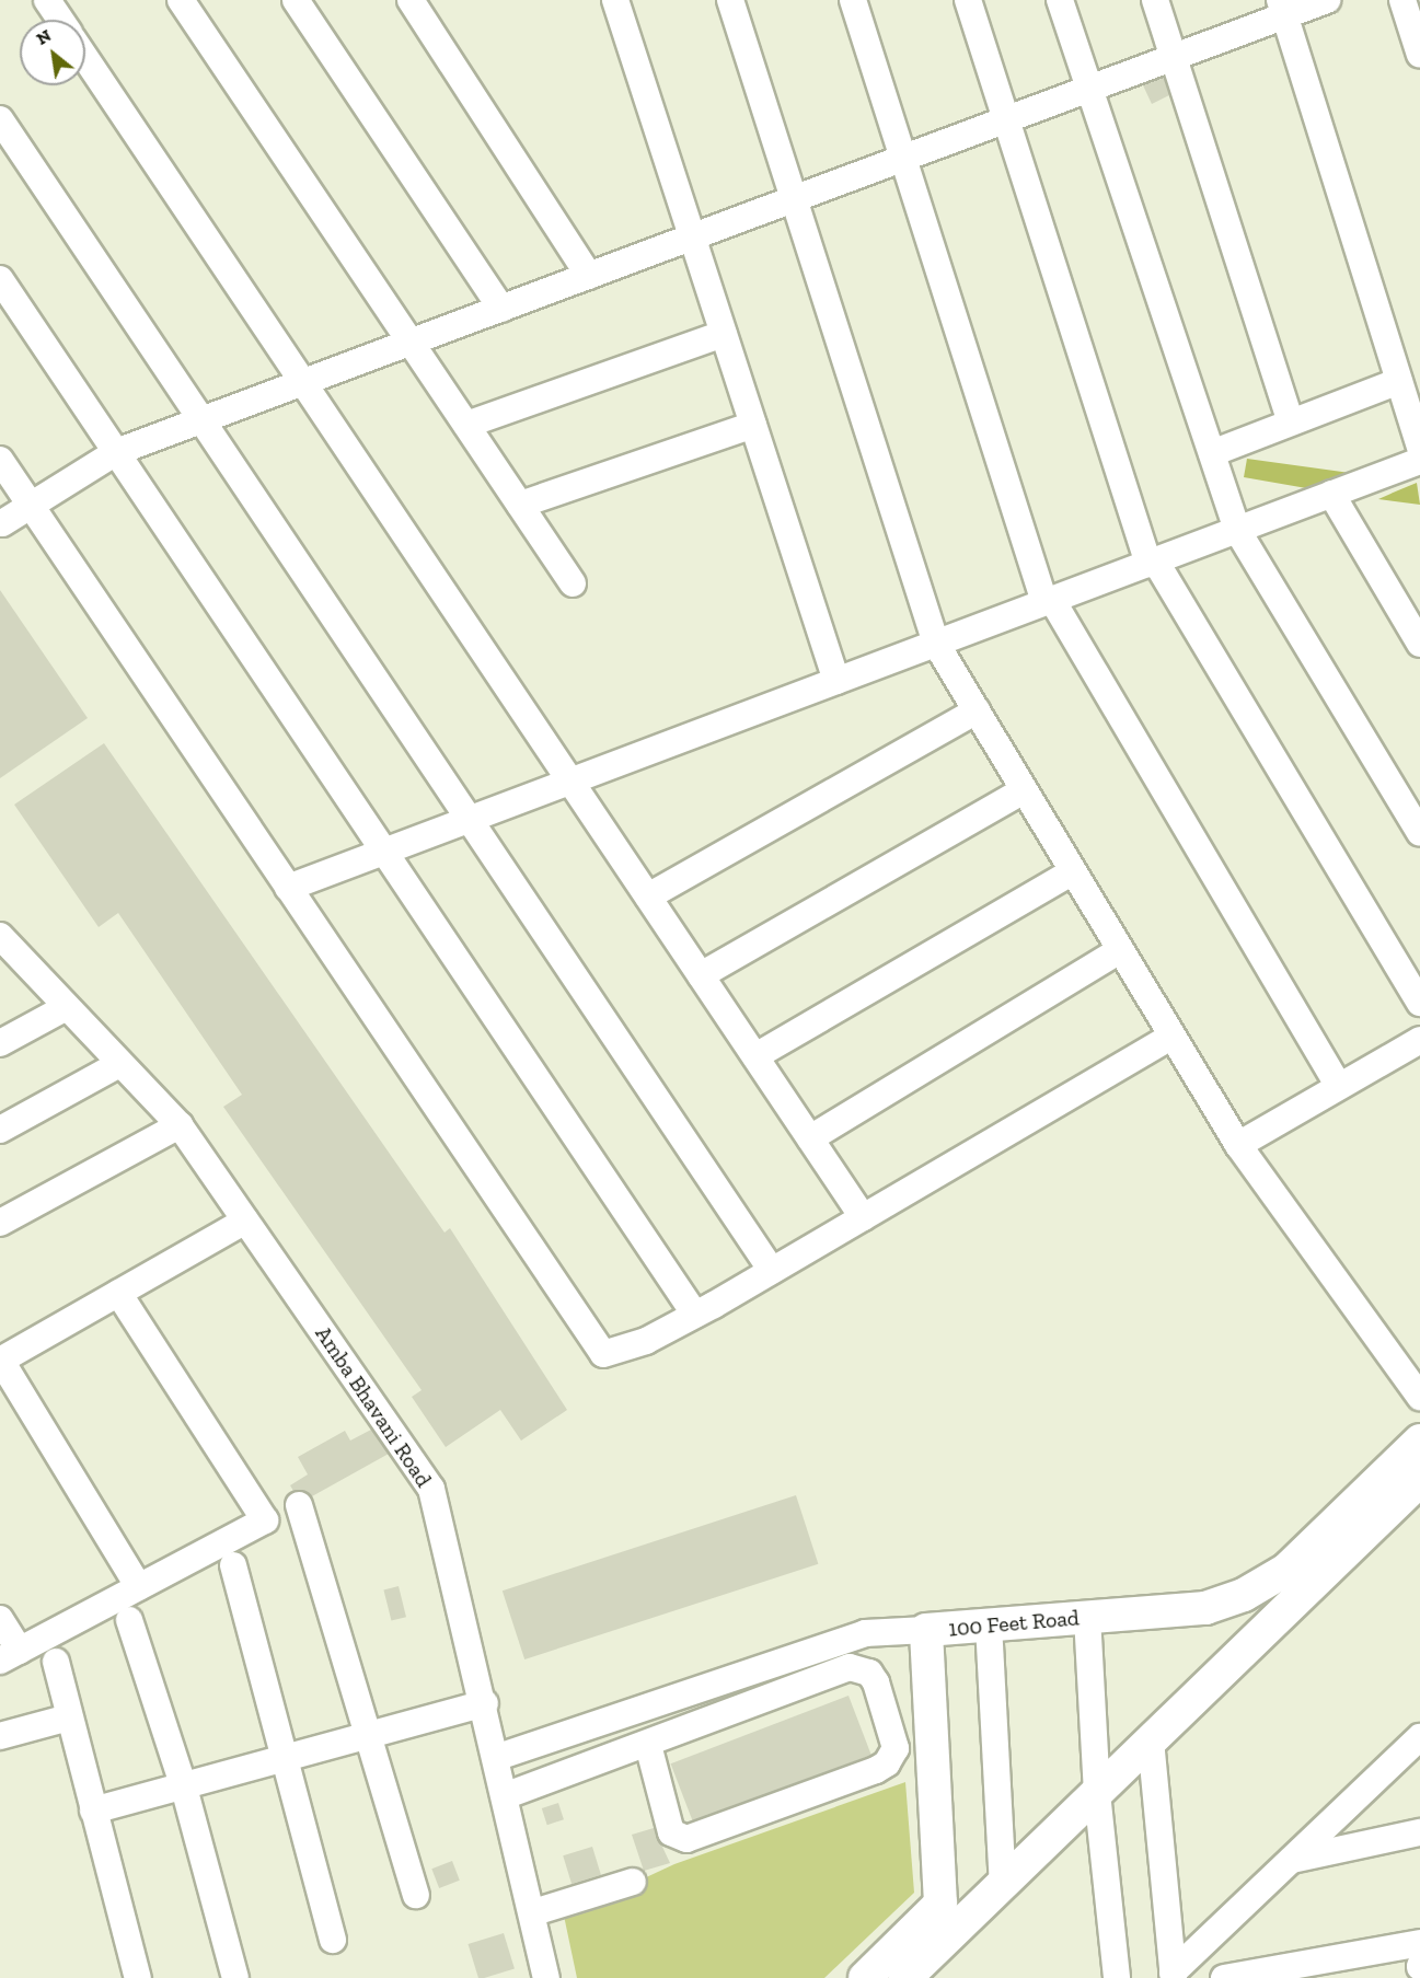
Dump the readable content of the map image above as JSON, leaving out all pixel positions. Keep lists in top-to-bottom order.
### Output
{
  "streets": {
    "main road": ["100 Feet Road"],
    "street": ["Amba Bhavani Road"]
  },
  "north": "top left"
}
